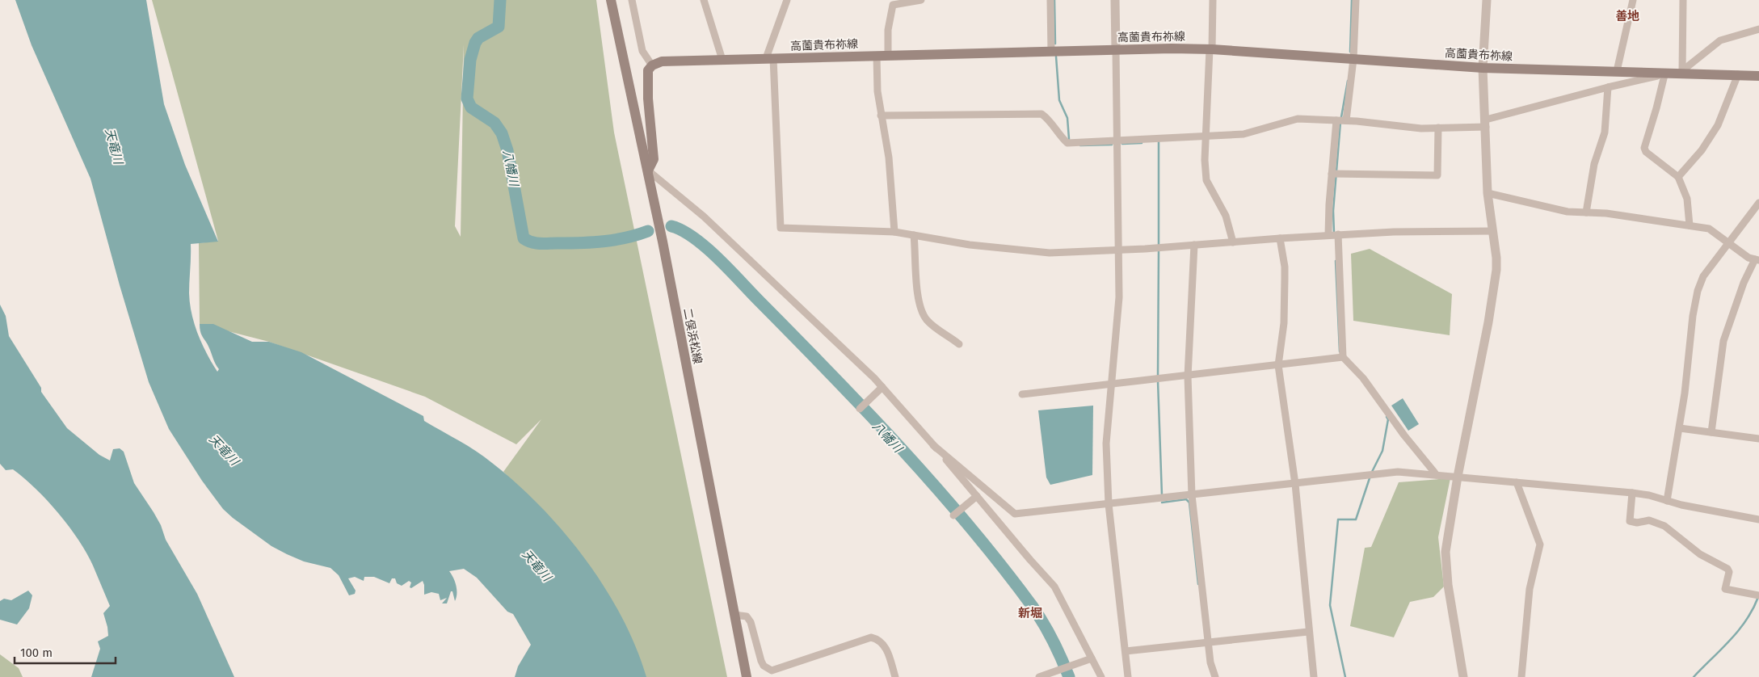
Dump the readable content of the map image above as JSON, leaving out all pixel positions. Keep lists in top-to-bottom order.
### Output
{
  "streets": {
    "main road": ["高薗貴布祢線", "二俣浜松線"]
  },
  "districts": ["善地", "新堀"],
  "water": ["天竜川", "八幡川"],
  "scale_bar": "100 m"
}
